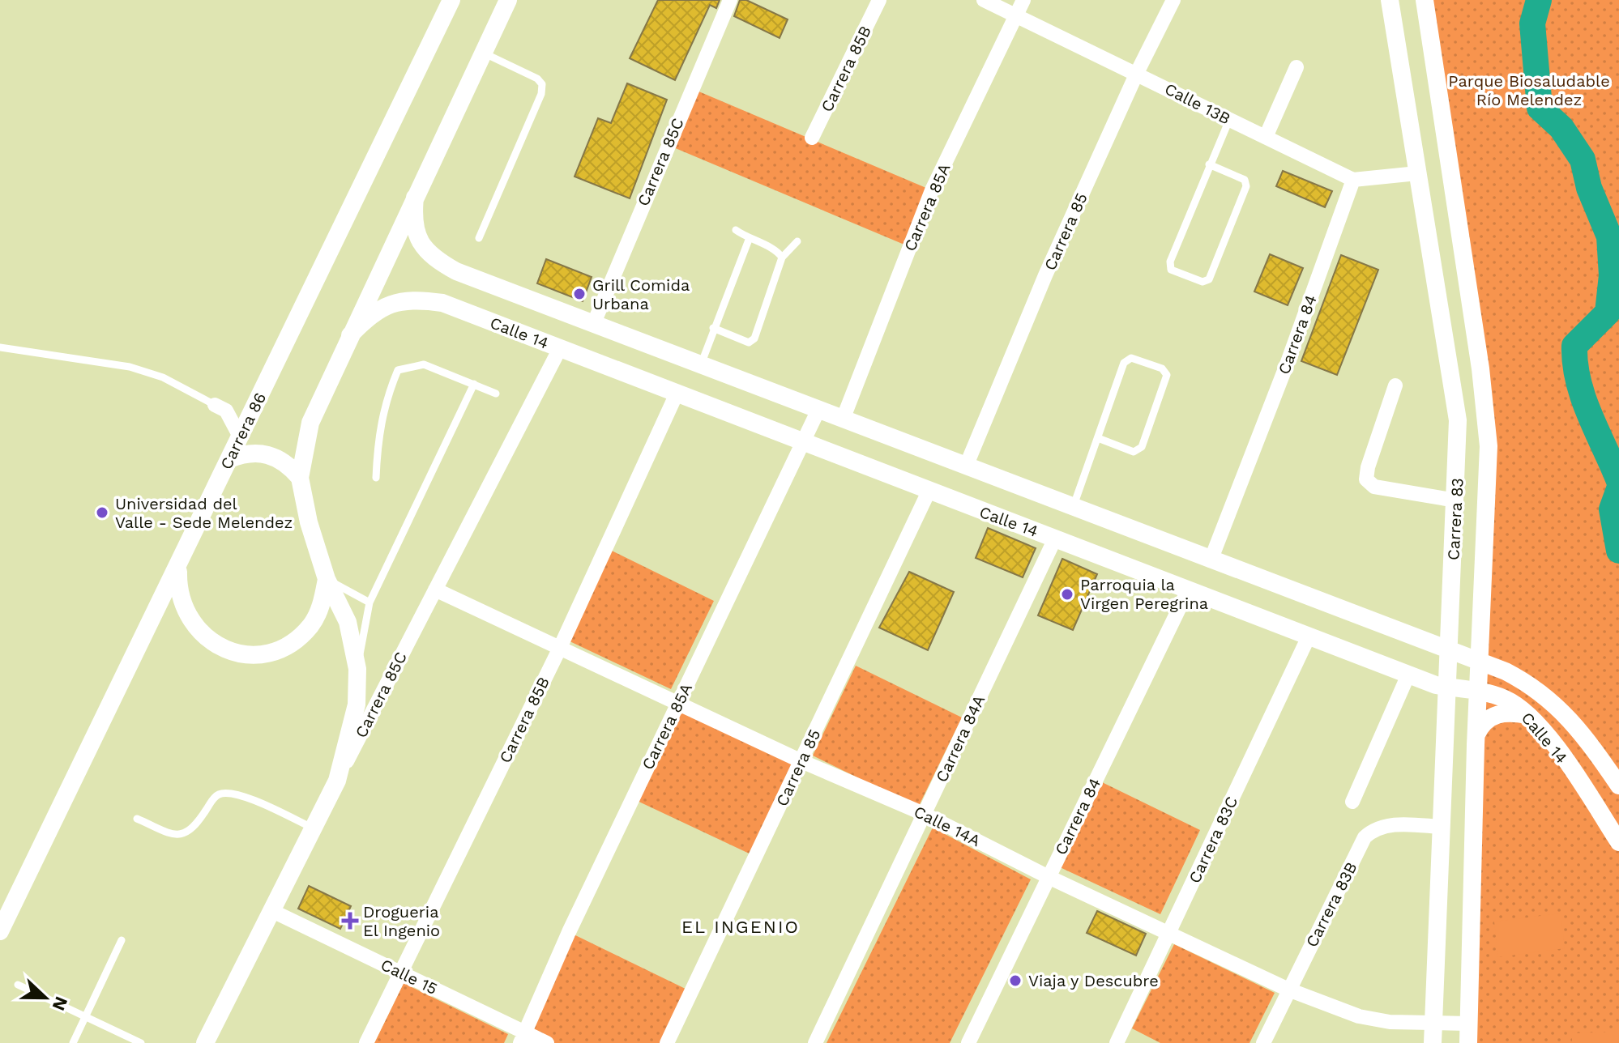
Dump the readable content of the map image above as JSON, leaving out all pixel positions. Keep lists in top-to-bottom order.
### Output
{
  "streets": {
    "street": [
      "Carrera 85B",
      "Calle 13B",
      "Carrera 85C",
      "Carrera 85A",
      "Carrera 85",
      "Calle 14",
      "Carrera 84",
      "Carrera 86",
      "Carrera 83",
      "Carrera 84A",
      "Calle 14A",
      "Carrera 83C",
      "Carrera 83B",
      "Calle 15"
    ]
  },
  "crossings": [
    ["Carrera 85B", "Calle 14"],
    ["Carrera 85B", "Calle 14A"],
    ["Carrera 85B", "Calle 15"],
    ["Calle 13B", "Carrera 85A"],
    ["Calle 13B", "Carrera 85"],
    ["Calle 13B", "Carrera 84"],
    ["Carrera 85C", "Calle 14"],
    ["Carrera 85C", "Calle 14A"],
    ["Carrera 85C", "Calle 15"],
    ["Carrera 85A", "Calle 14"],
    ["Carrera 85A", "Calle 14A"],
    ["Carrera 85A", "Calle 15"],
    ["Carrera 85", "Calle 14"],
    ["Carrera 85", "Calle 14A"],
    ["Calle 14", "Carrera 84"],
    ["Calle 14", "Carrera 83"],
    ["Calle 14", "Carrera 84A"],
    ["Calle 14", "Carrera 83C"],
    ["Carrera 84", "Calle 14A"],
    ["Carrera 83", "Calle 14A"],
    ["Carrera 83", "Carrera 83B"],
    ["Carrera 84A", "Calle 14A"],
    ["Calle 14A", "Carrera 83C"],
    ["Calle 14A", "Carrera 83B"]
  ],
  "districts": ["EL INGENIO"],
  "parks": ["Parque Biosaludable Río Melendez"],
  "places": {
    "other": [
      "Grill Comida Urbana",
      "Universidad del Valle - Sede Melendez",
      "Parroquia la Virgen Peregrina",
      "Viaja y Descubre"
    ],
    "health": ["Drogueria El Ingenio"]
  },
  "north": "right"
}
